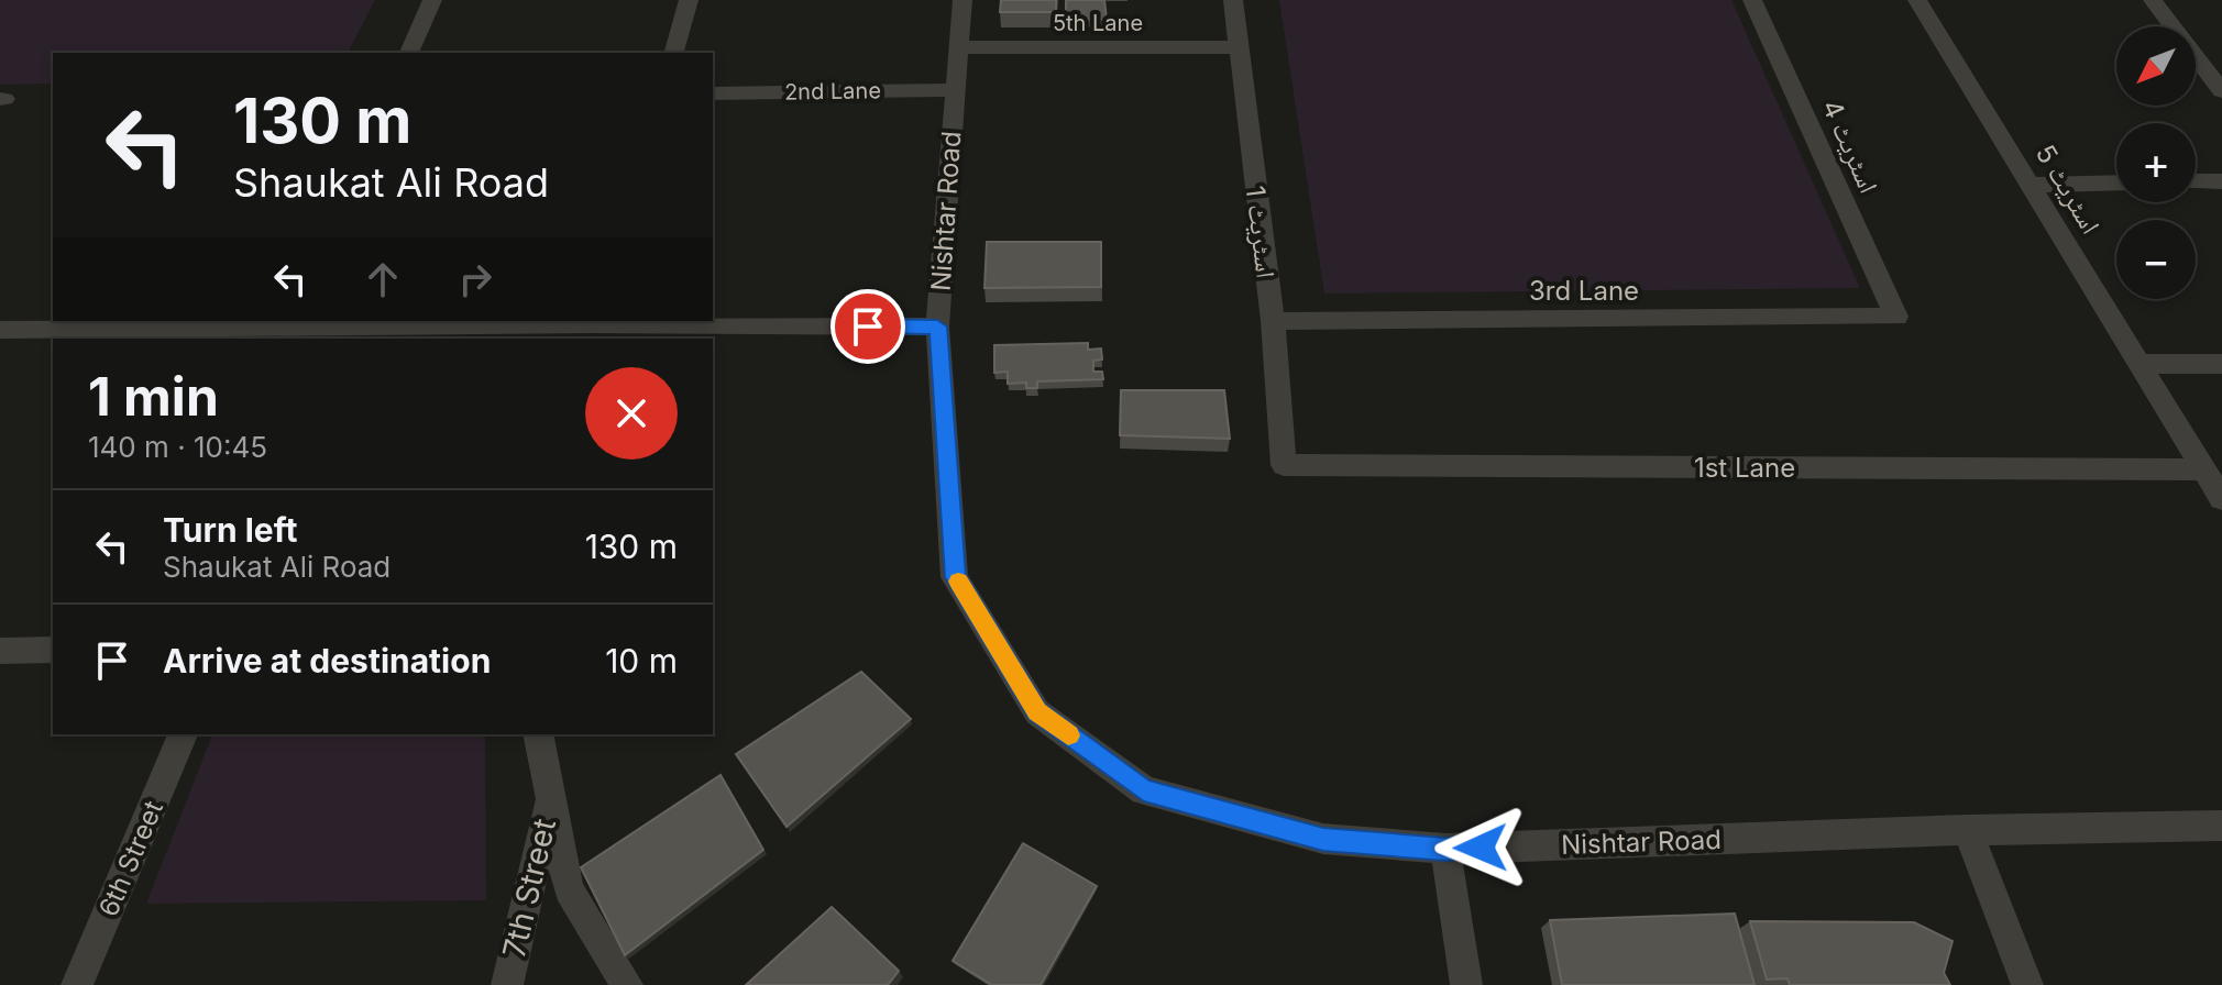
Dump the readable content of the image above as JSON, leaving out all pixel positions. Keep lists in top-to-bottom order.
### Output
{
  "streets": {
    "street": [
      "5th Lane",
      "2nd Lane",
      "اسٹریٹ 4",
      "اسٹریٹ 5",
      "Nishtar Road",
      "اسٹریٹ 1",
      "3rd Lane",
      "1st Lane",
      "6th Street",
      "7th Street"
    ]
  },
  "crossings": [
    ["5th Lane", "Nishtar Road"],
    ["5th Lane", "اسٹریٹ 1"],
    ["2nd Lane", "Nishtar Road"],
    ["اسٹریٹ 4", "3rd Lane"],
    ["اسٹریٹ 5", "1st Lane"],
    ["اسٹریٹ 1", "3rd Lane"],
    ["اسٹریٹ 1", "1st Lane"]
  ],
  "north": "bottom left",
  "page": {
    "map_buttons": ["+", "−"],
    "turn": ["130 m", "Shaukat Ali Road"],
    "heading": ["1 min", "140 m · 10:45"],
    "list": [
      {
        "name": "Turn left",
        "note": "Shaukat Ali Road",
        "value": "130 m"
      },
      {
        "name": "Arrive at destination",
        "value": "10 m"
      }
    ]
  }
}
